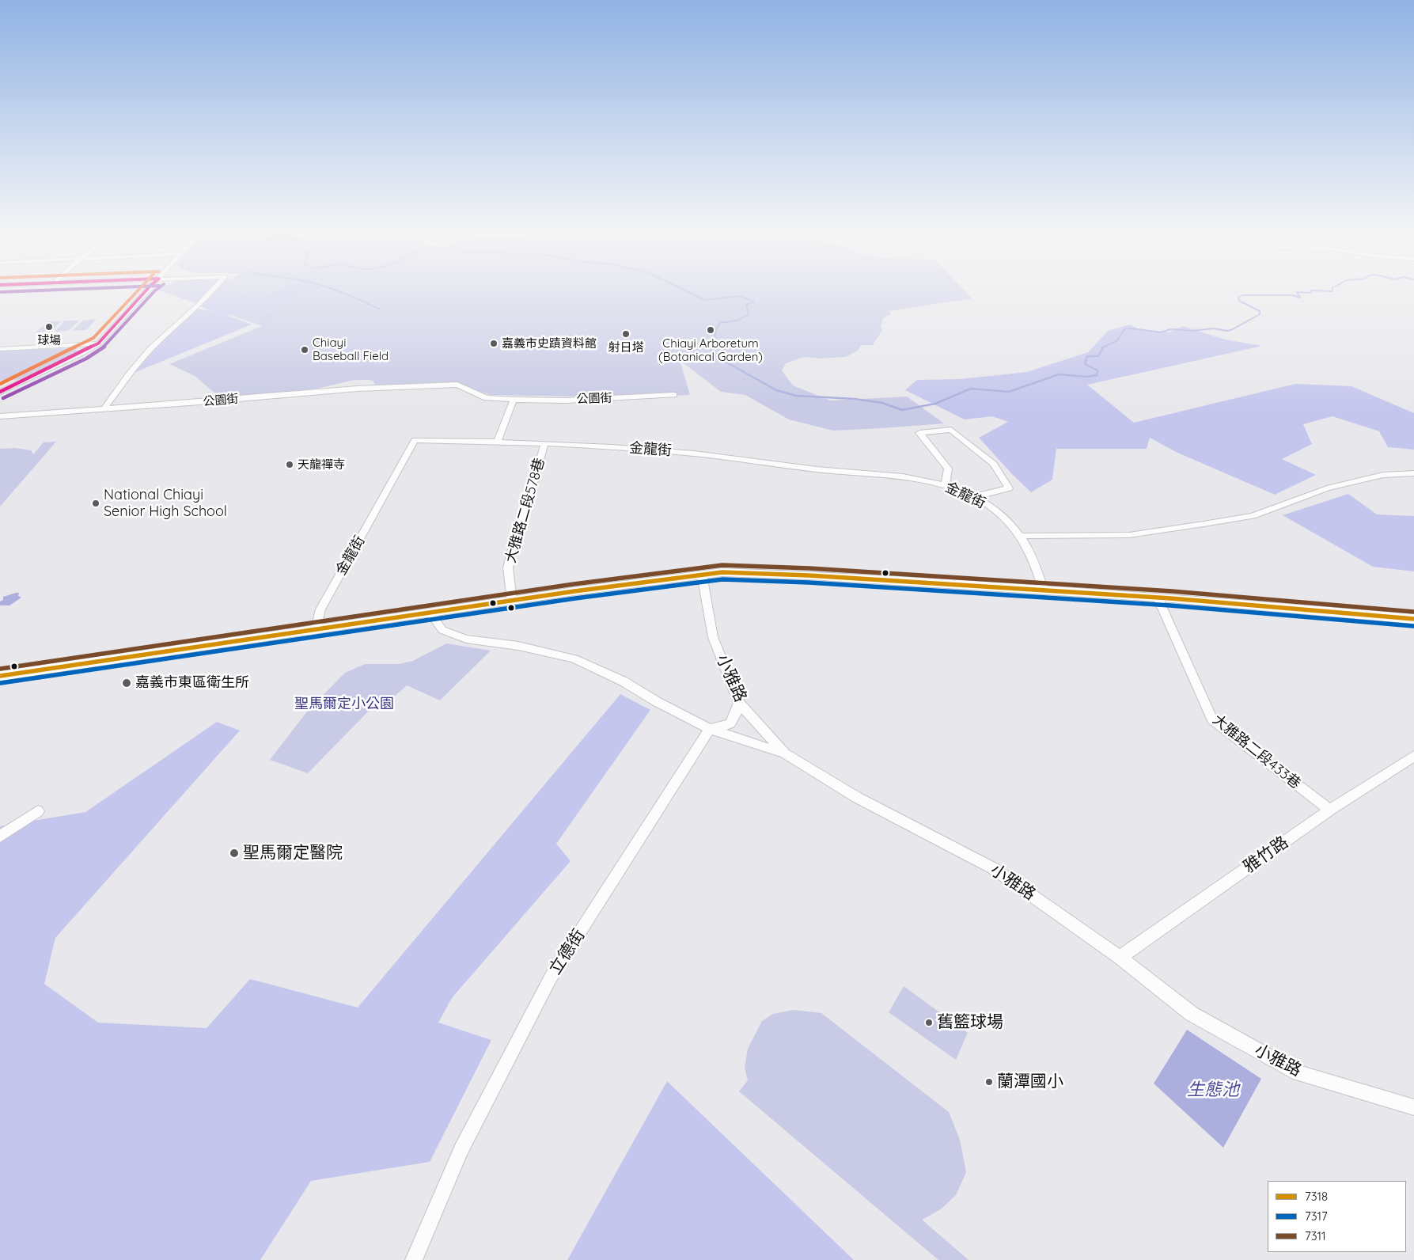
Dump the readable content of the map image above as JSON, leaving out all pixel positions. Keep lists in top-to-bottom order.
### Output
{
  "streets": {
    "street": [
      "公園街",
      "金龍街",
      "大雅路二段578巷",
      "小雅路",
      "大雅路二段433巷",
      "雅竹路",
      "立德街"
    ]
  },
  "crossings": [
    ["金龍街", "大雅路二段578巷"],
    ["小雅路", "雅竹路"],
    ["大雅路二段433巷", "雅竹路"]
  ],
  "water": ["生態池"],
  "parks": ["聖馬爾定小公園"],
  "places": [
    "球場",
    "Chiayi Arboretum (Botanical Garden)",
    "射日塔",
    "嘉義市史蹟資料館",
    "Chiayi Baseball Field",
    "天龍禪寺",
    "National Chiayi Senior High School",
    "嘉義市東區衛生所",
    "聖馬爾定醫院",
    "舊籃球場",
    "蘭潭國小"
  ],
  "lines": ["transit line 7311", "transit line 7318", "transit line 7317"],
  "legend": ["7318", "7317", "7311"]
}
